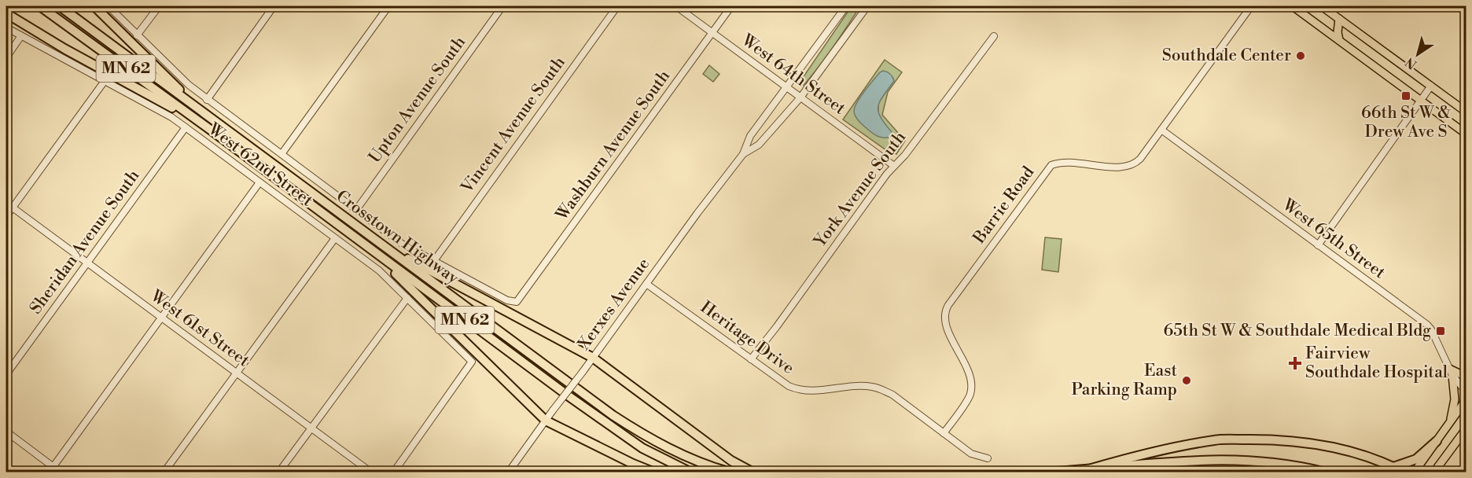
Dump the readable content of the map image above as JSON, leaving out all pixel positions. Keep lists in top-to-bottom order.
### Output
{
  "streets": {
    "highway": ["MN 62", "Crosstown Highway"],
    "street": [
      "West 64th Street",
      "Upton Avenue South",
      "Vincent Avenue South",
      "Washburn Avenue South",
      "West 62nd Street",
      "York Avenue South",
      "Barrie Road",
      "West 65th Street",
      "Sheridan Avenue South",
      "Xerxes Avenue",
      "West 61st Street",
      "Heritage Drive"
    ]
  },
  "crossings": [
    ["West 64th Street", "Washburn Avenue South"],
    ["West 64th Street", "York Avenue South"],
    ["West 64th Street", "Xerxes Avenue"],
    ["Upton Avenue South", "West 62nd Street"],
    ["Vincent Avenue South", "West 62nd Street"],
    ["Washburn Avenue South", "West 62nd Street"],
    ["West 62nd Street", "Sheridan Avenue South"],
    ["York Avenue South", "Heritage Drive"],
    ["Barrie Road", "West 65th Street"],
    ["Barrie Road", "Heritage Drive"],
    ["Sheridan Avenue South", "West 61st Street"],
    ["Xerxes Avenue", "Heritage Drive"]
  ],
  "places": {
    "other": ["Southdale Center", "East Parking Ramp"],
    "transit": ["66th St W & Drew Ave S", "65th St W & Southdale Medical Bldg"],
    "health": ["Fairview Southdale Hospital"]
  },
  "north": "bottom left"
}
